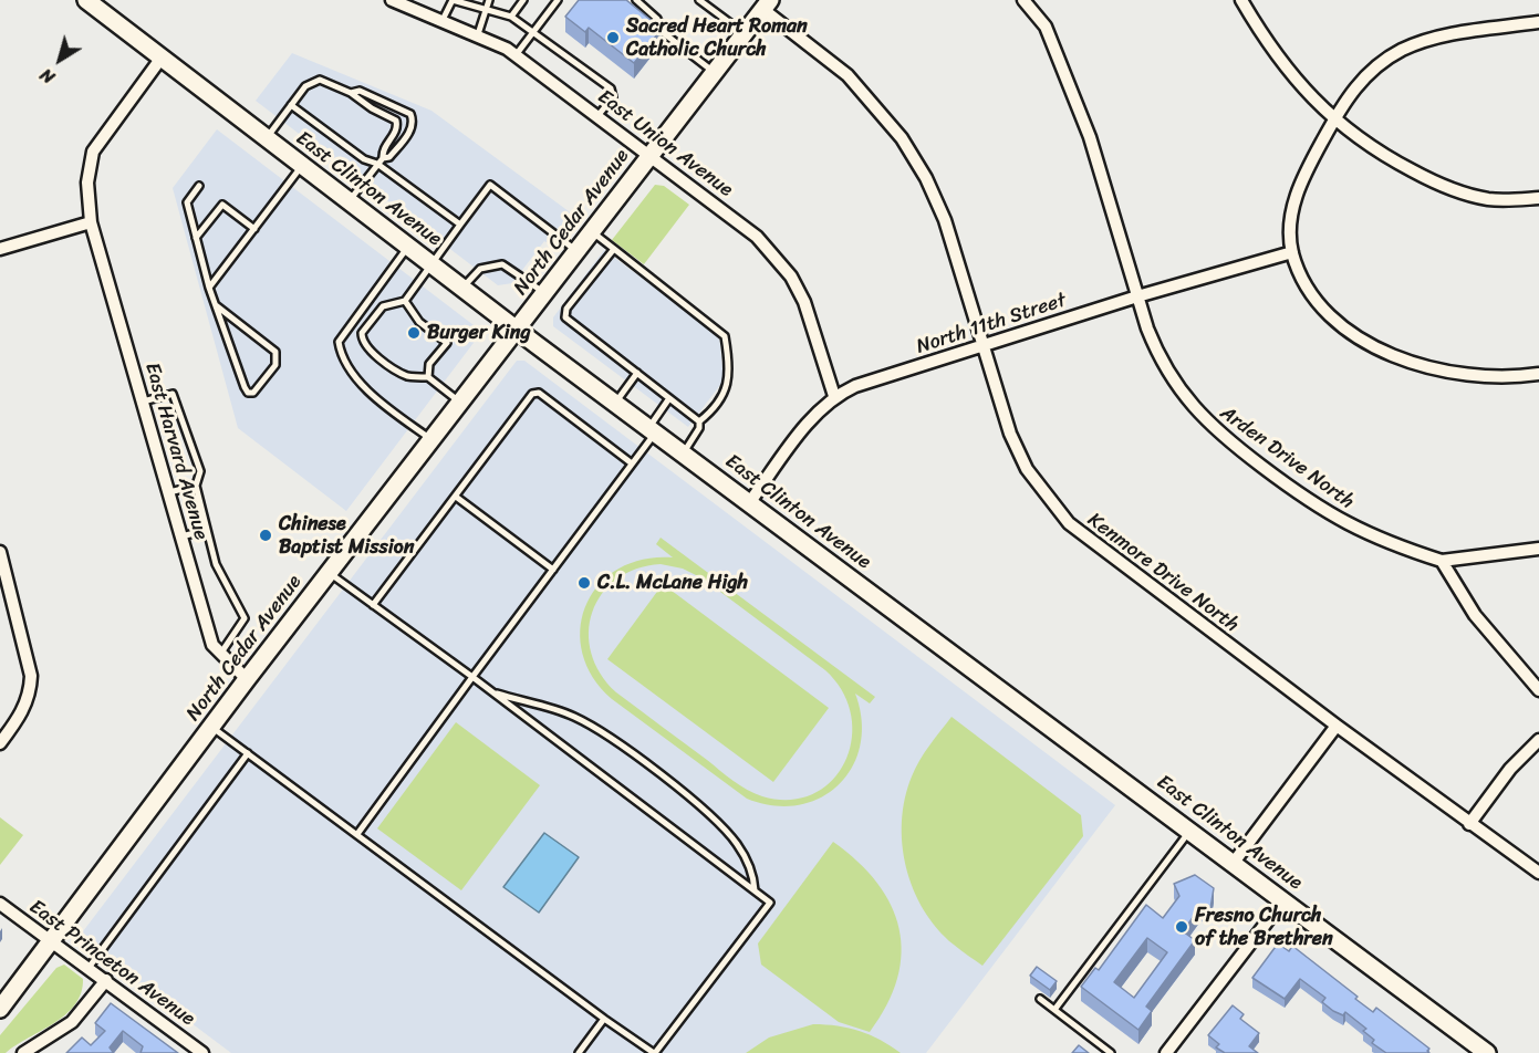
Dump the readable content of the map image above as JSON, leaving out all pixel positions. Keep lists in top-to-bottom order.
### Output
{
  "streets": {
    "main road": ["East Clinton Avenue", "North Cedar Avenue"],
    "street": [
      "East Union Avenue",
      "North 11th Street",
      "East Harvard Avenue",
      "Arden Drive North",
      "Kenmore Drive North",
      "East Princeton Avenue"
    ]
  },
  "crossings": [
    ["East Union Avenue", "North Cedar Avenue"],
    ["East Union Avenue", "North 11th Street"],
    ["East Clinton Avenue", "North Cedar Avenue"],
    ["East Clinton Avenue", "North 11th Street"],
    ["East Clinton Avenue", "East Harvard Avenue"],
    ["North Cedar Avenue", "East Harvard Avenue"],
    ["North Cedar Avenue", "Kenmore Drive North"],
    ["North Cedar Avenue", "East Princeton Avenue"],
    ["North 11th Street", "Arden Drive North"],
    ["North 11th Street", "Kenmore Drive North"]
  ],
  "places": [
    "Sacred Heart Roman Catholic Church",
    "Burger King",
    "Chinese Baptist Mission",
    "C.L. McLane High",
    "Fresno Church of the Brethren"
  ],
  "north": "bottom left"
}
